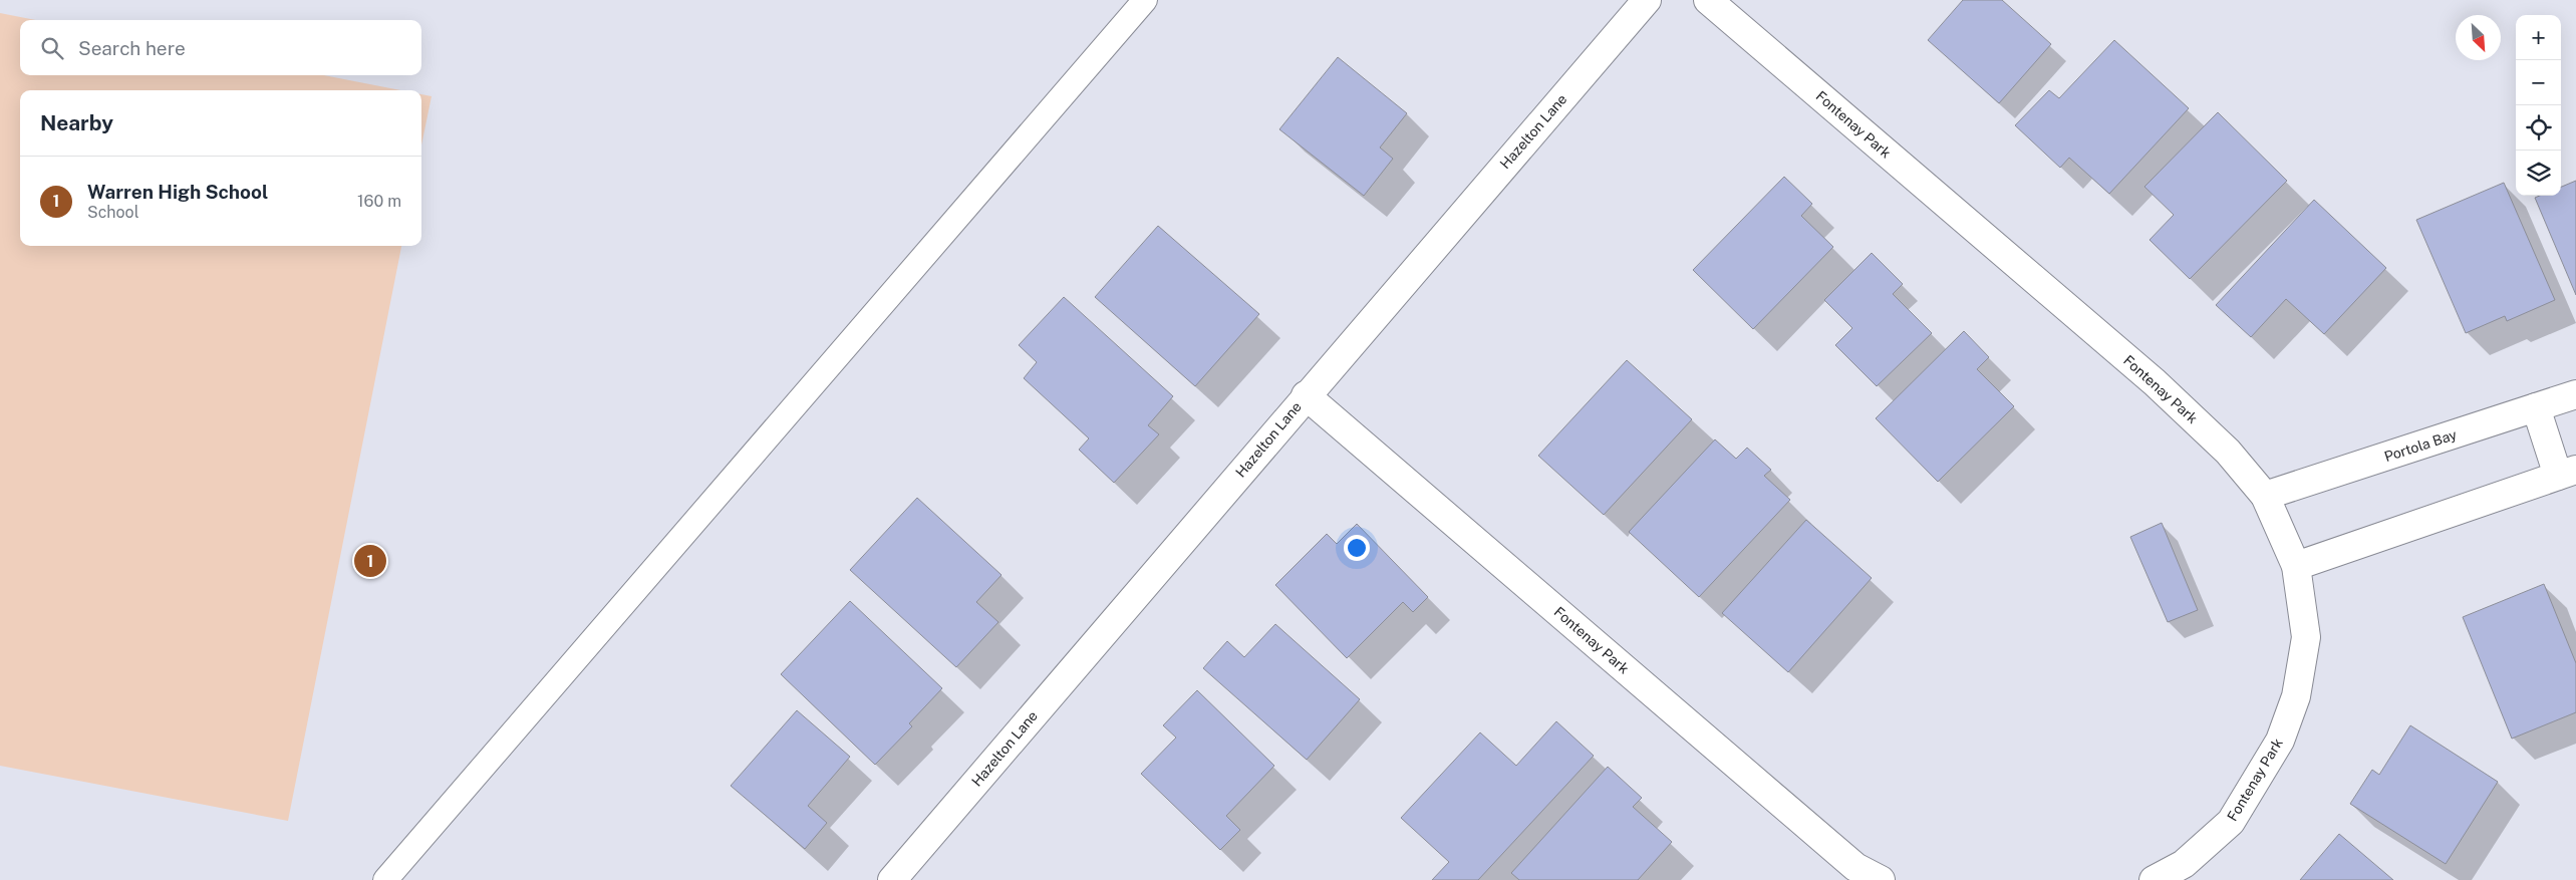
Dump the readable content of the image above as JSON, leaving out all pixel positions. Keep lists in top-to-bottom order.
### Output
{
  "streets": {
    "street": ["Fontenay Park", "Hazelton Lane", "Portola Bay"]
  },
  "crossings": [
    ["Fontenay Park", "Hazelton Lane"],
    ["Fontenay Park", "Portola Bay"]
  ],
  "north": "bottom right",
  "page": {
    "map_buttons": ["+", "−"],
    "search": "Search here",
    "heading": "Nearby",
    "list": [
      {
        "mark": "1",
        "name": "Warren High School",
        "note": "School",
        "value": "160 m"
      }
    ],
    "pins": "1"
  }
}
